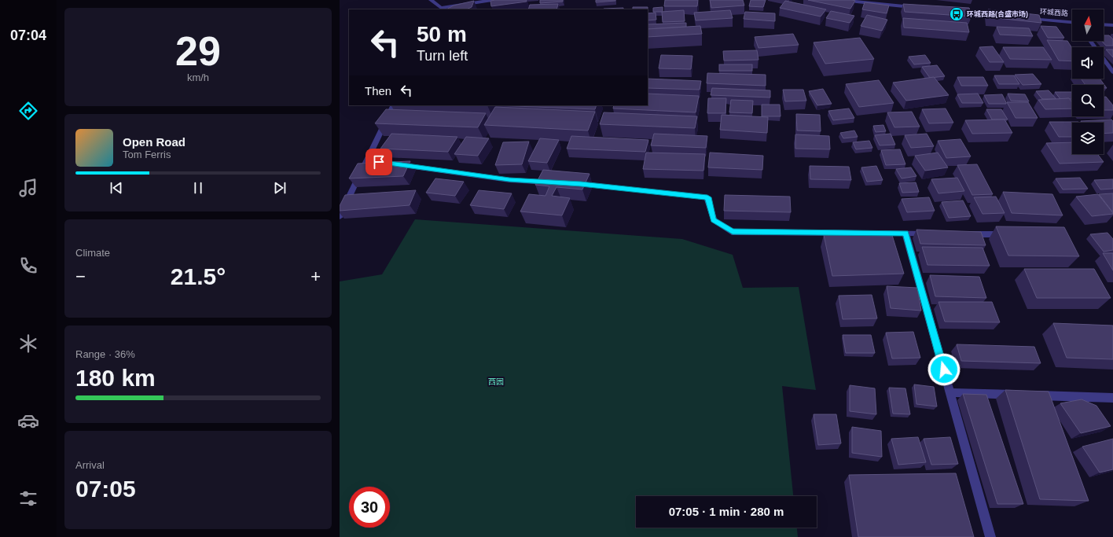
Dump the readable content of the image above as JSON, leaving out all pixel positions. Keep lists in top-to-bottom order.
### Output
{
  "streets": {
    "street": ["环城西路"]
  },
  "parks": ["西园"],
  "places": {
    "bus stop": ["环城西路(合盛市场)"]
  },
  "north": "top",
  "page": {
    "tabs": "07:04",
    "tile": [
      ["29", "km/h"],
      "Climate",
      ["Range · 36%", "180 km"],
      ["Arrival", "07:05"]
    ],
    "turn": ["50 m", "Turn left"],
    "then": "Then",
    "song": ["Open Road", "Tom Ferris"],
    "heat": ["−", "21.5°", "+"],
    "limit": "30",
    "trip": "07:05 · 1 min · 280 m"
  }
}
